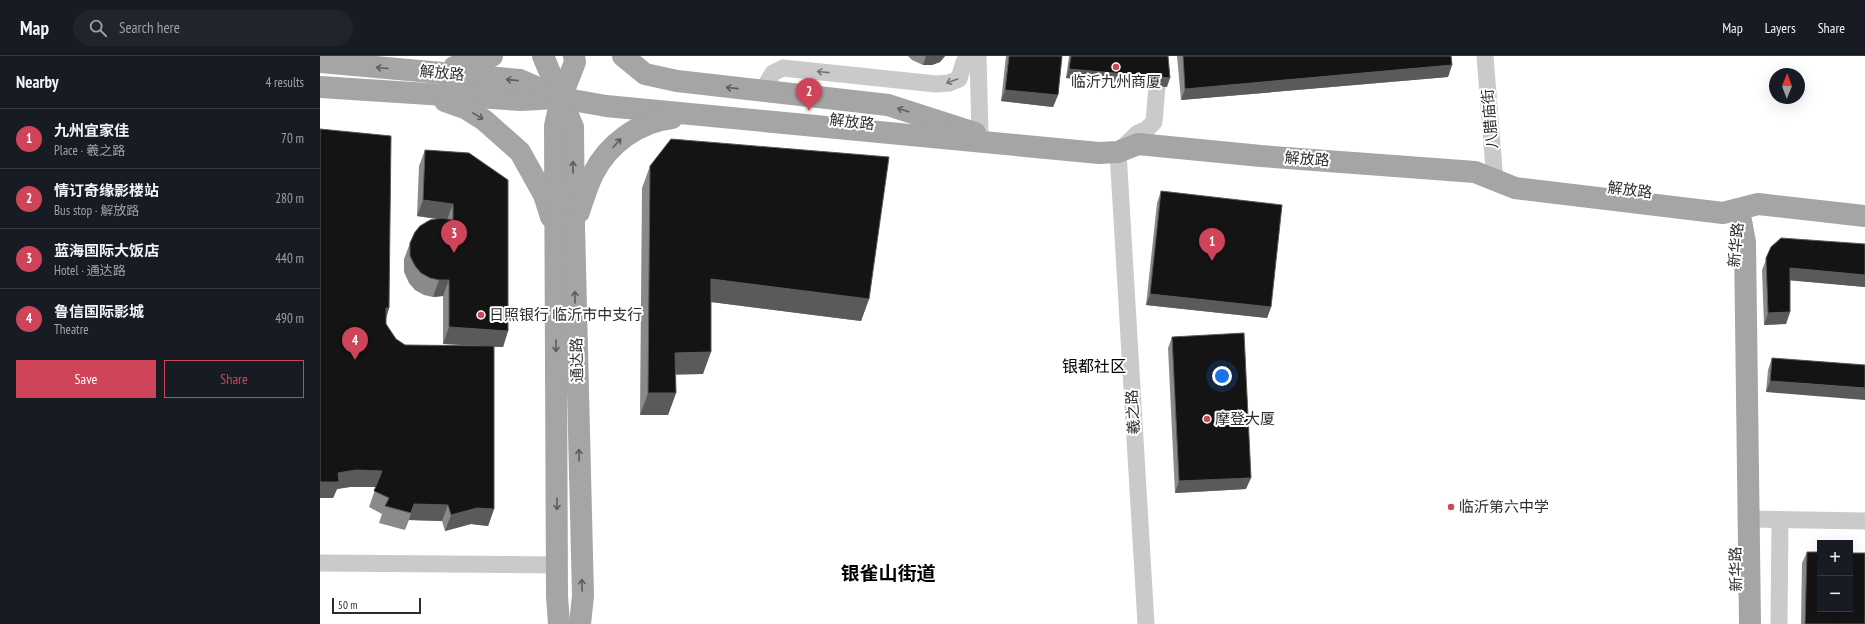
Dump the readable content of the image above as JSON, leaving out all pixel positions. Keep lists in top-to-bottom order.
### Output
{
  "streets": {
    "main road": ["解放路", "新华路", "通达路"],
    "street": ["八腊庙街", "羲之路"]
  },
  "crossings": [
    ["解放路", "八腊庙街"],
    ["解放路", "新华路"],
    ["解放路", "通达路"],
    ["解放路", "羲之路"]
  ],
  "districts": ["银都社区", "银雀山街道"],
  "places": [
    "临沂九州商厦",
    "日照银行 临沂市中支行",
    "摩登大厦",
    "临沂第六中学"
  ],
  "scale_bar": "50 m",
  "north": "top",
  "page": {
    "header": "Map",
    "search": "Search here",
    "nav": ["Map", "Layers", "Share"],
    "heading": ["Nearby", "4 results"],
    "pins": [
      "2",
      "3",
      "1",
      "4"
    ],
    "list": [
      {
        "mark": "1",
        "name": "九州宜家佳",
        "note": "Place · 羲之路",
        "value": "70 m"
      },
      {
        "mark": "2",
        "name": "情订奇缘影楼站",
        "note": "Bus stop · 解放路",
        "value": "280 m"
      },
      {
        "mark": "3",
        "name": "蓝海国际大饭店",
        "note": "Hotel · 通达路",
        "value": "440 m"
      },
      {
        "mark": "4",
        "name": "鲁信国际影城",
        "note": "Theatre",
        "value": "490 m"
      }
    ],
    "buttons": ["Save", "Share"],
    "map_buttons": ["+", "−"],
    "scale": "50 m"
  }
}
